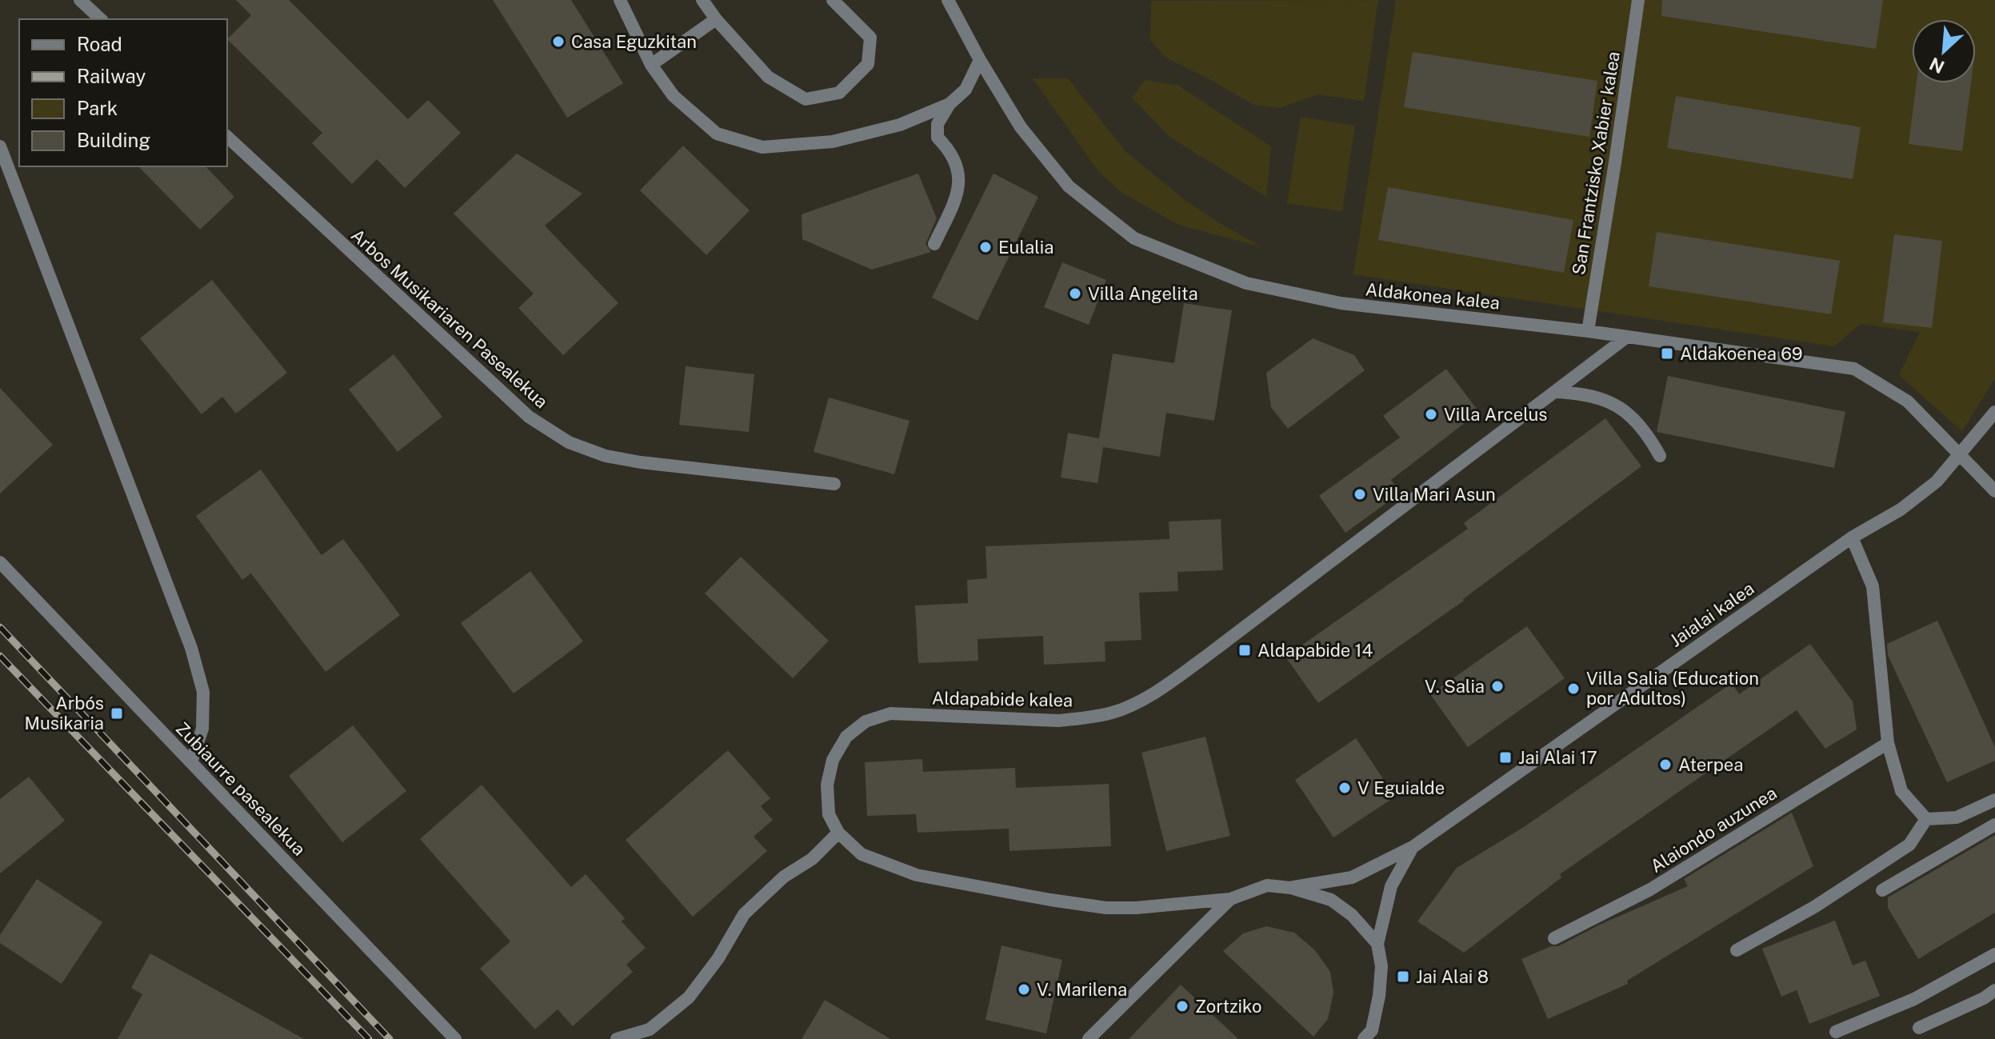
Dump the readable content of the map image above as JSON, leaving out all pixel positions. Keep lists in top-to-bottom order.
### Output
{
  "streets": {
    "street": [
      "San Frantzisko Xabier kalea",
      "Aldakonea kalea",
      "Arbos Musikariaren Pasealekua",
      "Jaialai kalea",
      "Aldapabide kalea",
      "Zubiaurre pasealekua",
      "Alaiondo auzunea"
    ]
  },
  "crossings": [
    ["San Frantzisko Xabier kalea", "Aldakonea kalea"],
    ["Aldakonea kalea", "Aldapabide kalea"]
  ],
  "places": {
    "other": [
      "Casa Eguzkitan",
      "Eulalia",
      "Villa Angelita",
      "Villa Arcelus",
      "Villa Mari Asun",
      "V. Salia",
      "Villa Salia (Education por Adultos)",
      "Aterpea",
      "V Eguialde",
      "V. Marilena",
      "Zortziko"
    ],
    "transit": [
      "Aldakoenea 69",
      "Aldapabide 14",
      "Arbós Musikaria",
      "Jai Alai 17",
      "Jai Alai 8"
    ]
  },
  "legend": [
    "Road",
    "Railway",
    "Park",
    "Building"
  ],
  "north": "bottom left"
}
